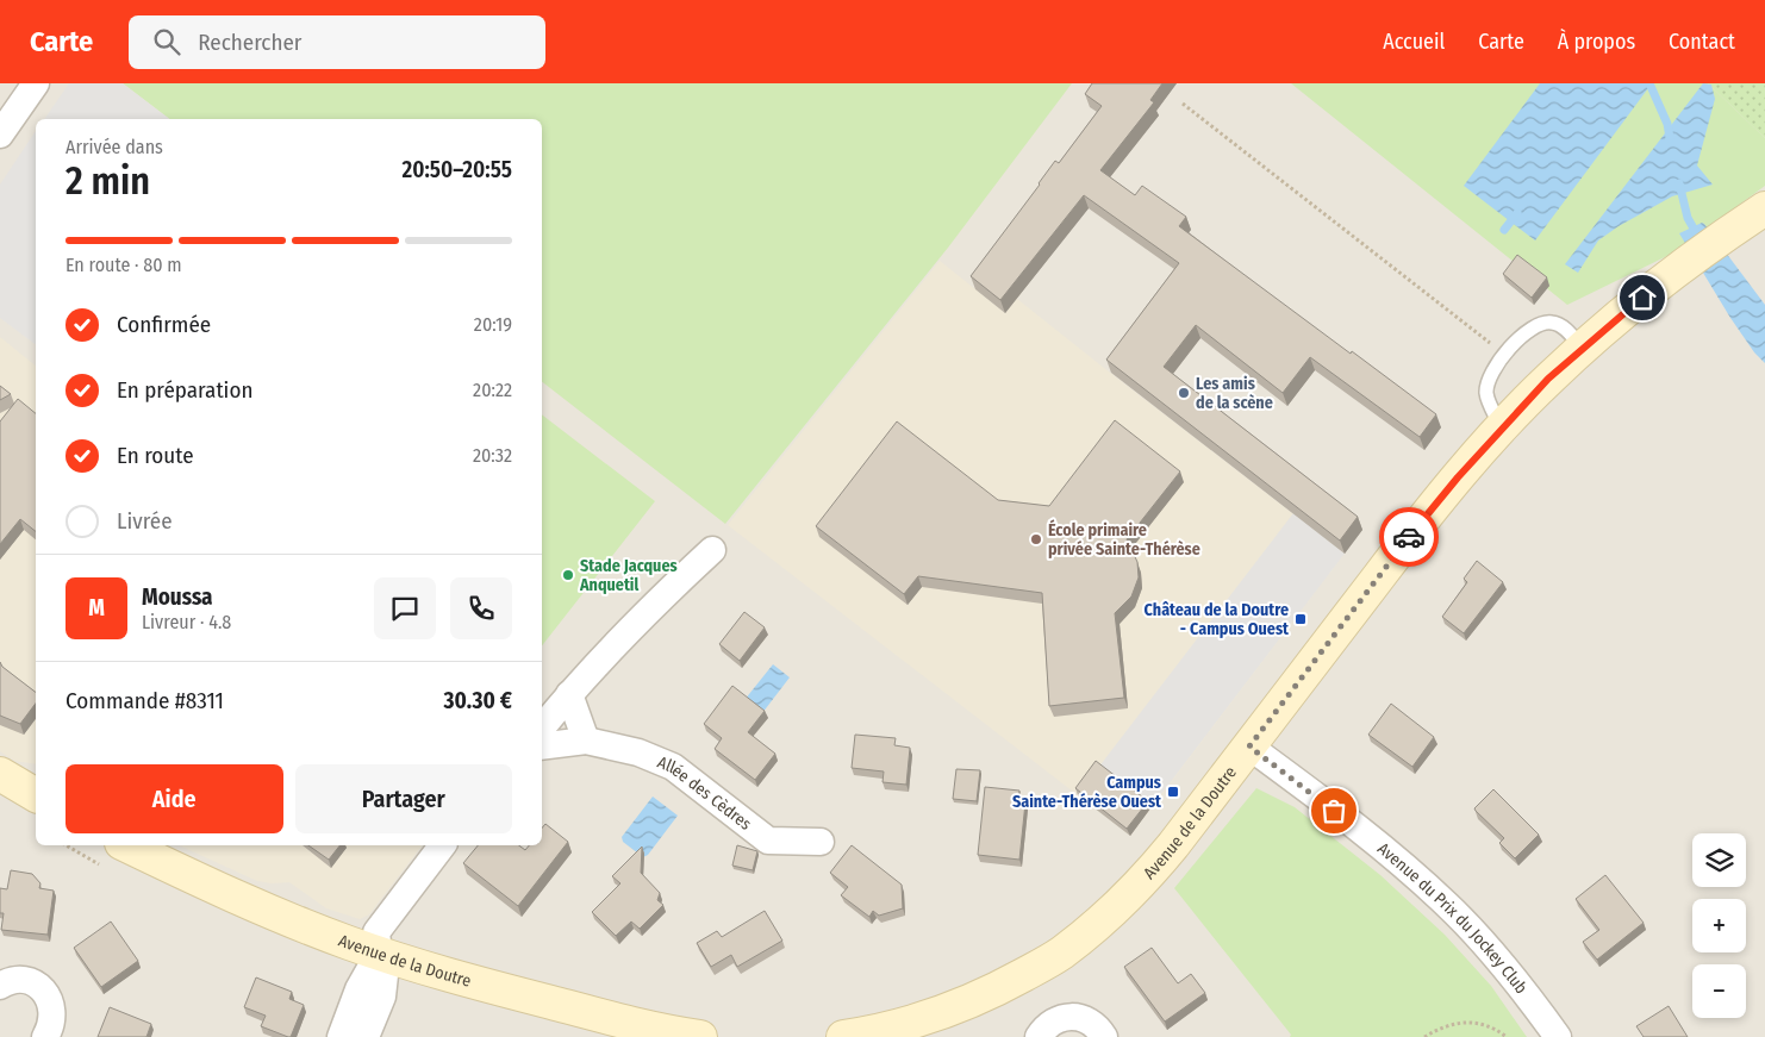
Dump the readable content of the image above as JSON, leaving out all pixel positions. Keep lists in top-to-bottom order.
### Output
{
  "streets": {
    "main road": ["Avenue de la Doutre"],
    "street": ["Allée des Cèdres", "Avenue du Prix du Jockey Club"]
  },
  "crossings": [
    ["Avenue de la Doutre", "Avenue du Prix du Jockey Club"]
  ],
  "places": {
    "other": ["Les amis de la scène", "École primaire privée Sainte-Thérèse", "Stade Jacques Anquetil"],
    "transit": ["Château de la Doutre - Campus Ouest", "Campus Sainte-Thérèse Ouest"]
  },
  "page": {
    "header": "Carte",
    "search": "Rechercher",
    "nav": [
      "Accueil",
      "Carte",
      "À propos",
      "Contact"
    ],
    "heading": ["2 min", "Arrivée dans", "20:50–20:55"],
    "panel": [
      "Moussa",
      "Livreur · 4.8",
      "Commande #8311",
      "30.30 €"
    ],
    "bar": "En route · 80 m",
    "list": [
      ["Confirmée", "20:19"],
      ["En préparation", "20:22"],
      ["En route", "20:32"],
      "Livrée"
    ],
    "round": "M",
    "buttons": ["Aide", "Partager"],
    "map_buttons": ["+", "−"]
  }
}
